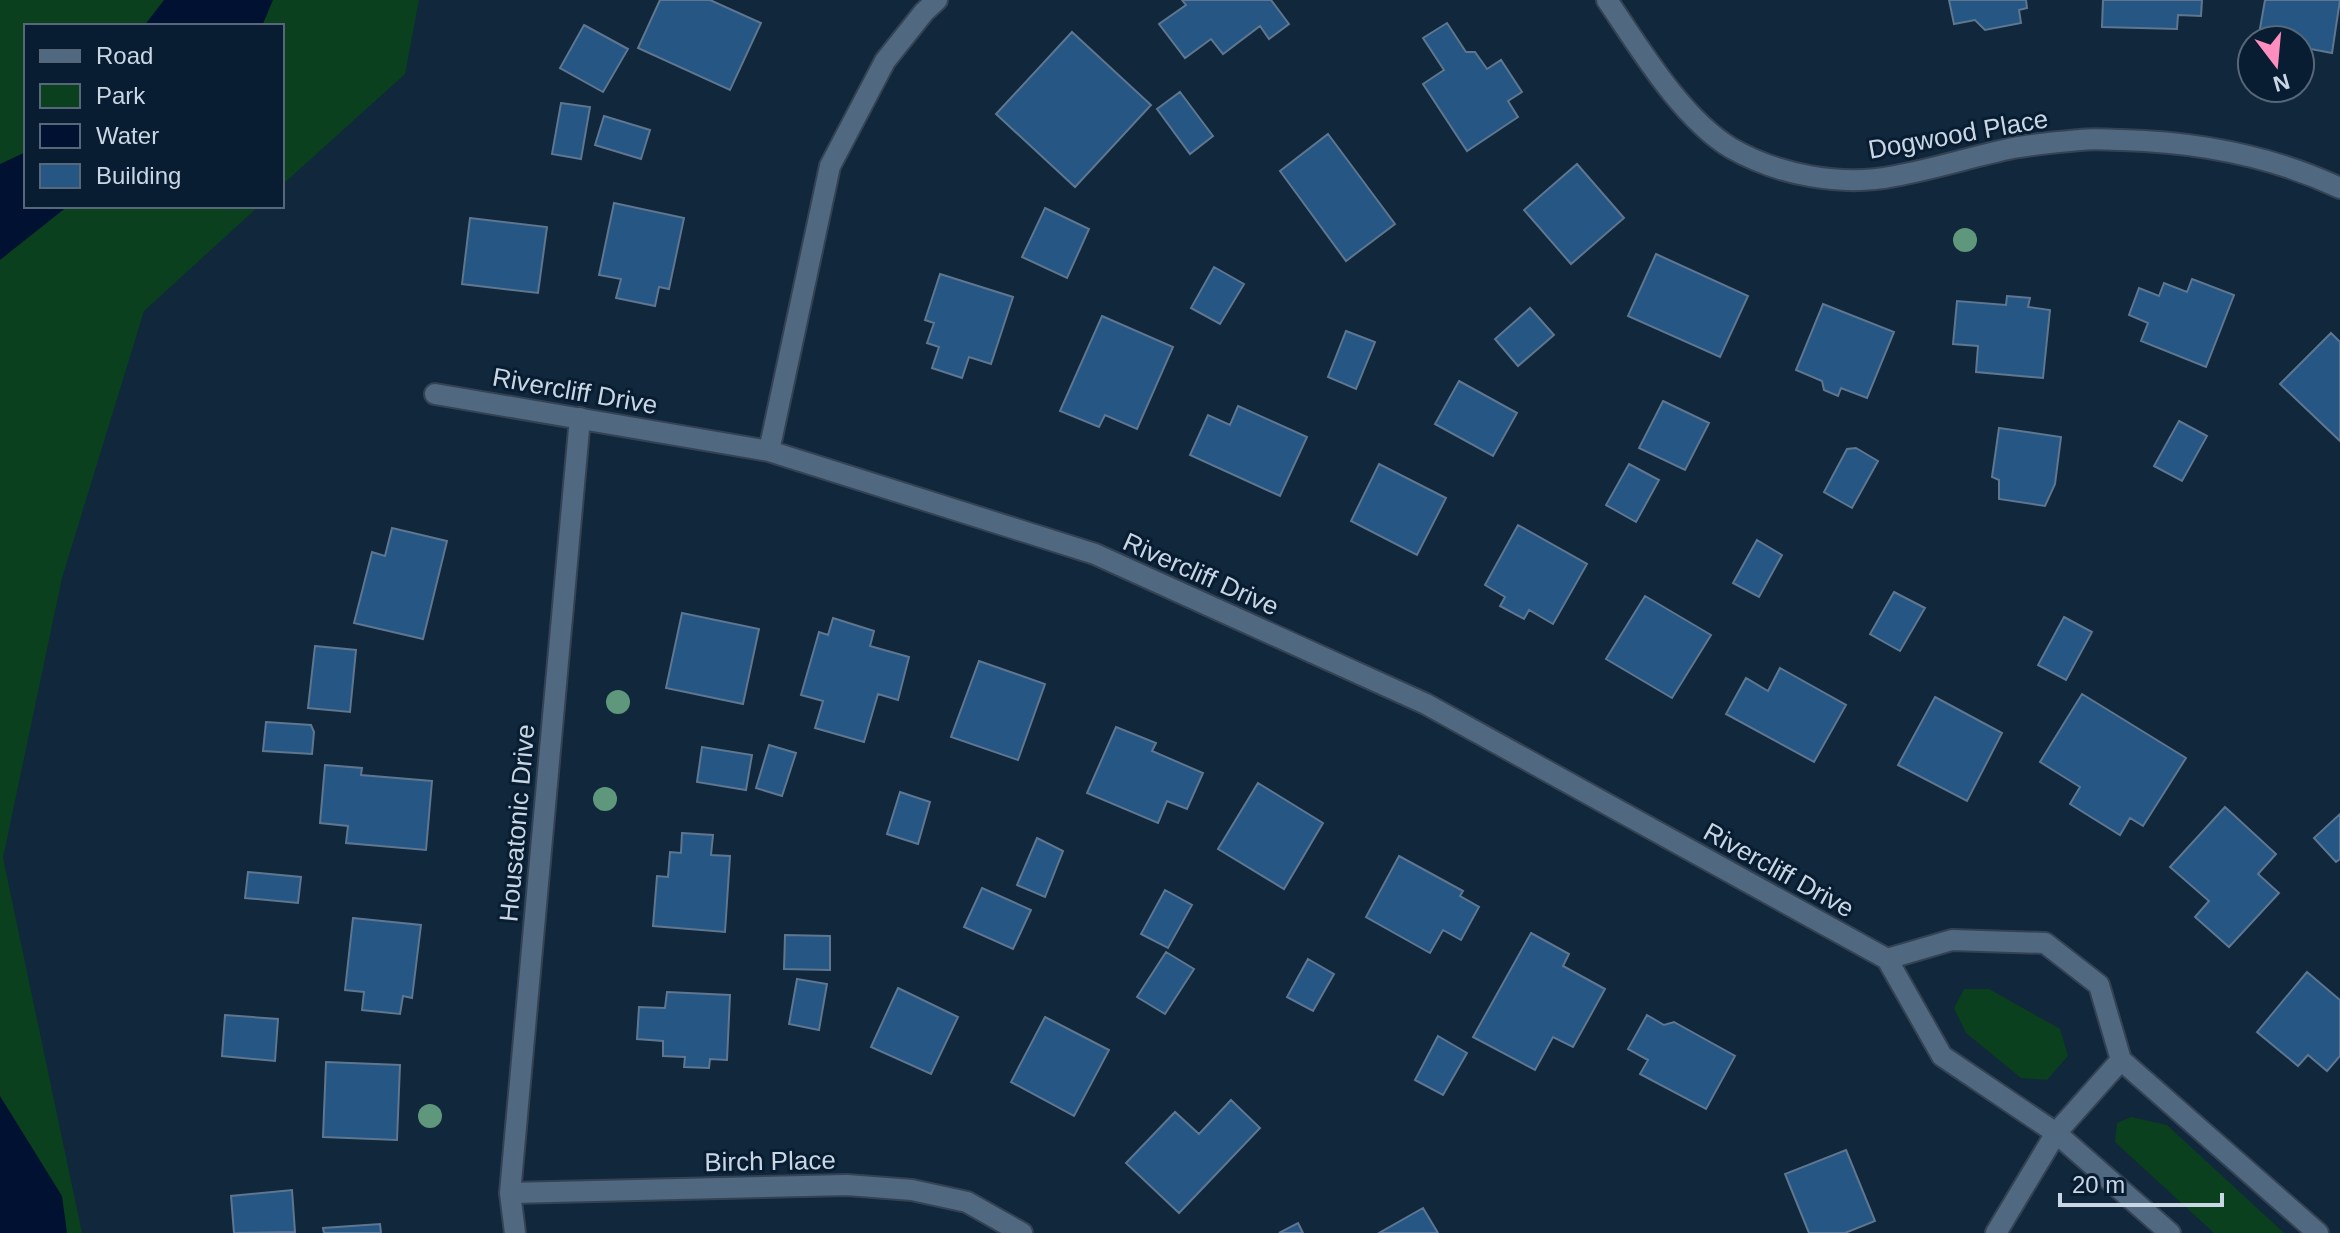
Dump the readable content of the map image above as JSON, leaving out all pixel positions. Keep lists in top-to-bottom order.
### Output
{
  "streets": {
    "street": [
      "Dogwood Place",
      "Rivercliff Drive",
      "Housatonic Drive",
      "Birch Place"
    ]
  },
  "crossings": [
    ["Rivercliff Drive", "Housatonic Drive"],
    ["Housatonic Drive", "Birch Place"]
  ],
  "legend": [
    "Road",
    "Park",
    "Water",
    "Building"
  ],
  "scale_bar": "20 m",
  "north": "bottom"
}
